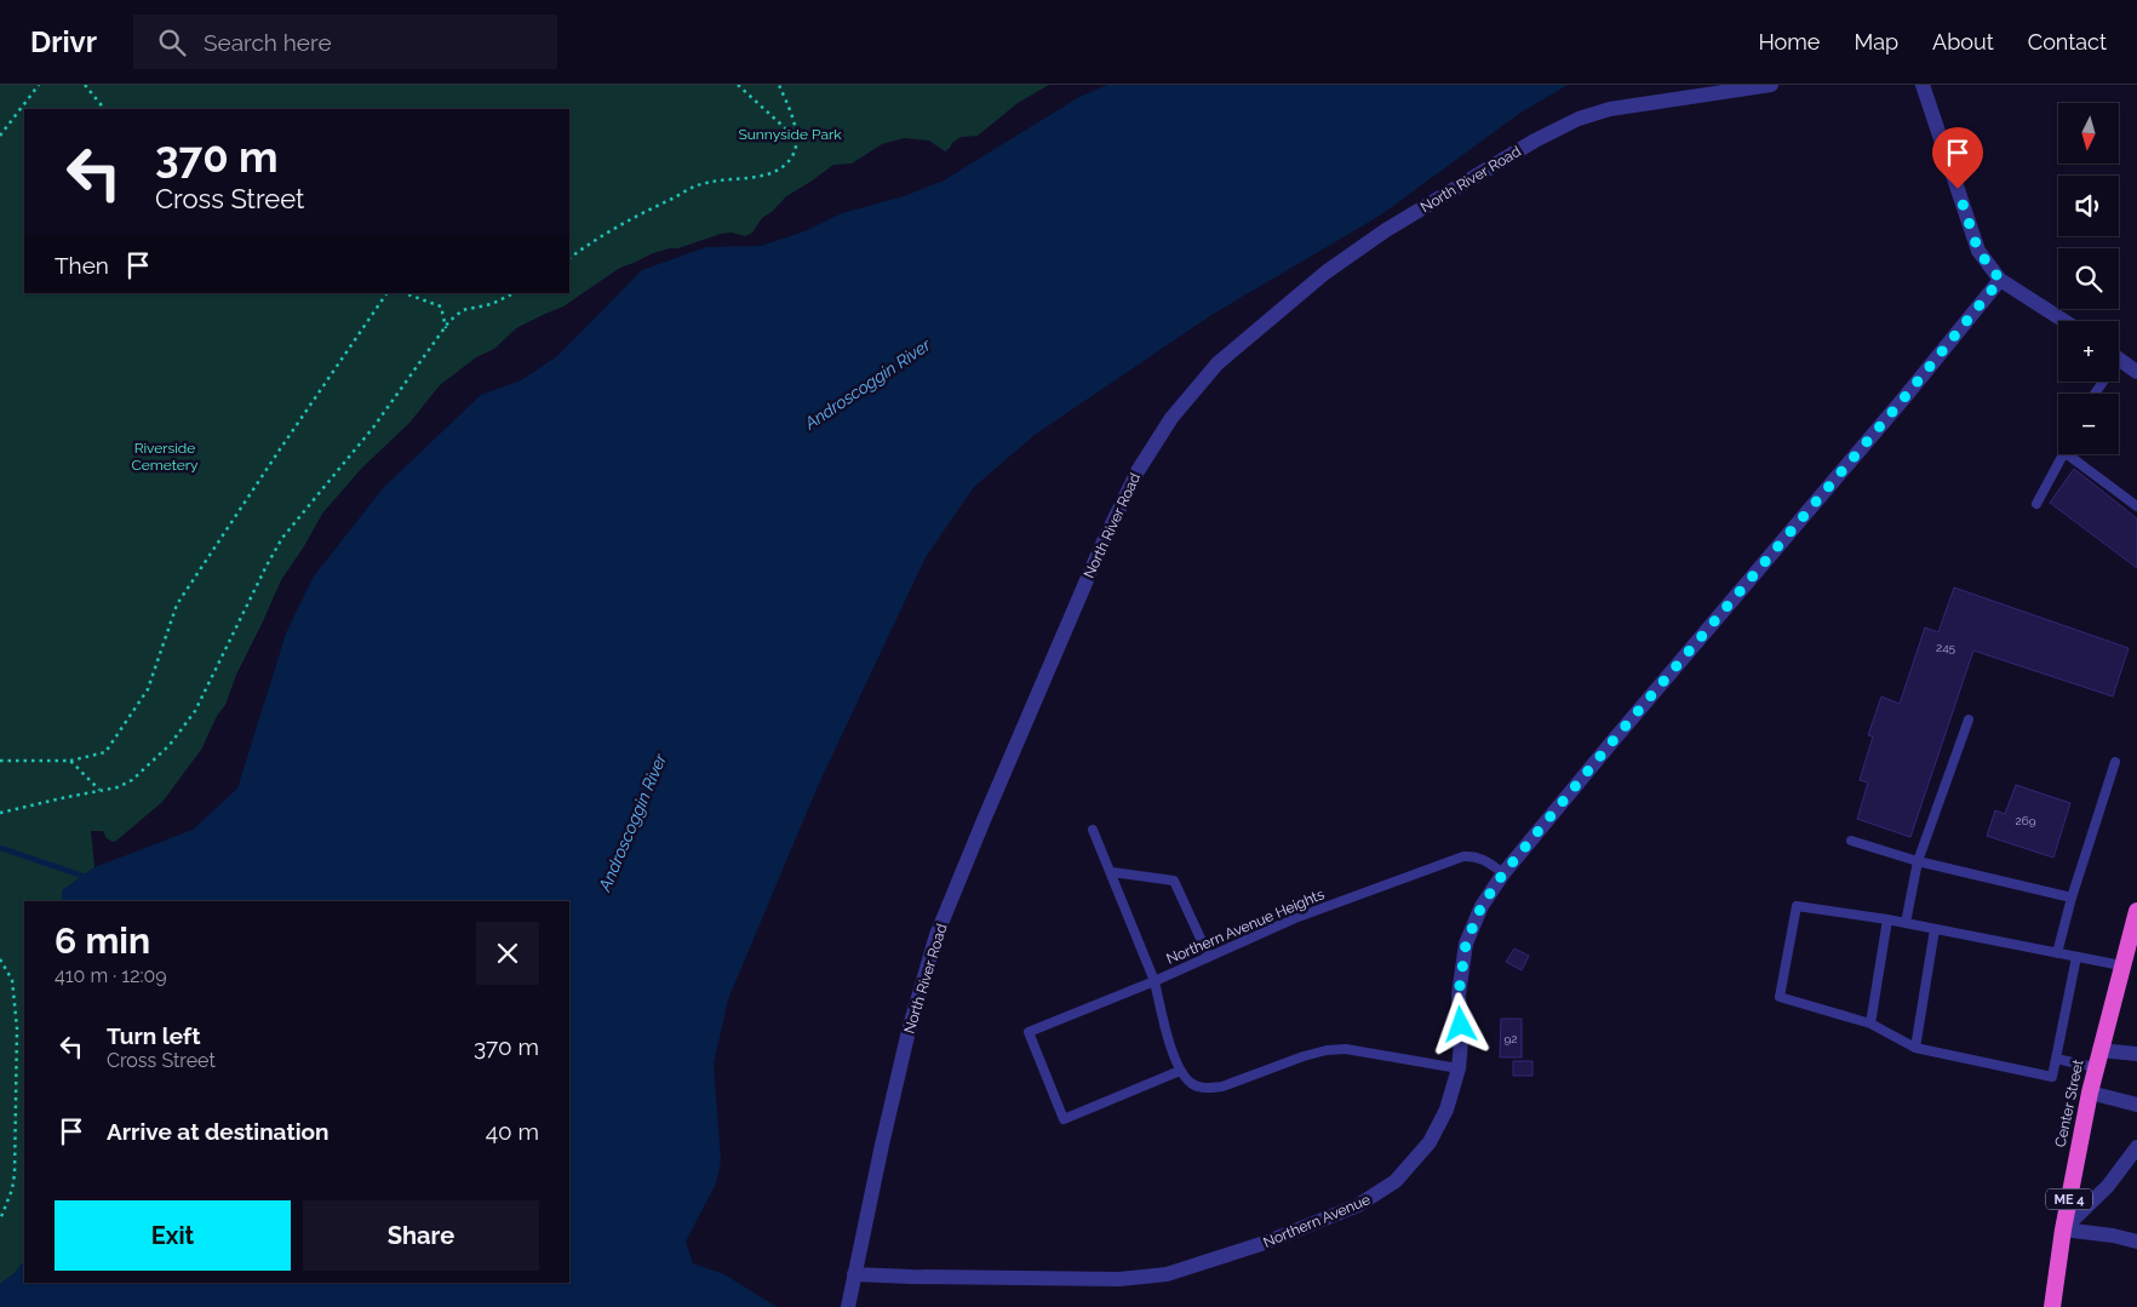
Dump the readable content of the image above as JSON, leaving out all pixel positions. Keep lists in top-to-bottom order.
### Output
{
  "streets": {
    "highway": ["Center Street", "ME 4"],
    "street": ["North River Road", "Northern Avenue"],
    "lane": ["Northern Avenue Heights"]
  },
  "crossings": [
    ["North River Road", "Northern Avenue"],
    ["Northern Avenue Heights", "Northern Avenue"]
  ],
  "water": ["Androscoggin River"],
  "parks": ["Sunnyside Park", "Riverside Cemetery"],
  "house_numbers": ["245", "269", "92"],
  "north": "bottom",
  "page": {
    "header": "Drivr",
    "search": "Search here",
    "nav": [
      "Home",
      "Map",
      "About",
      "Contact"
    ],
    "map_buttons": ["+", "−"],
    "turn": ["370 m", "Cross Street"],
    "then": "Then",
    "heading": ["6 min", "410 m · 12:09"],
    "list": [
      {
        "name": "Turn left",
        "note": "Cross Street",
        "value": "370 m"
      },
      {
        "name": "Arrive at destination",
        "value": "40 m"
      }
    ],
    "buttons": ["Exit", "Share"]
  }
}
